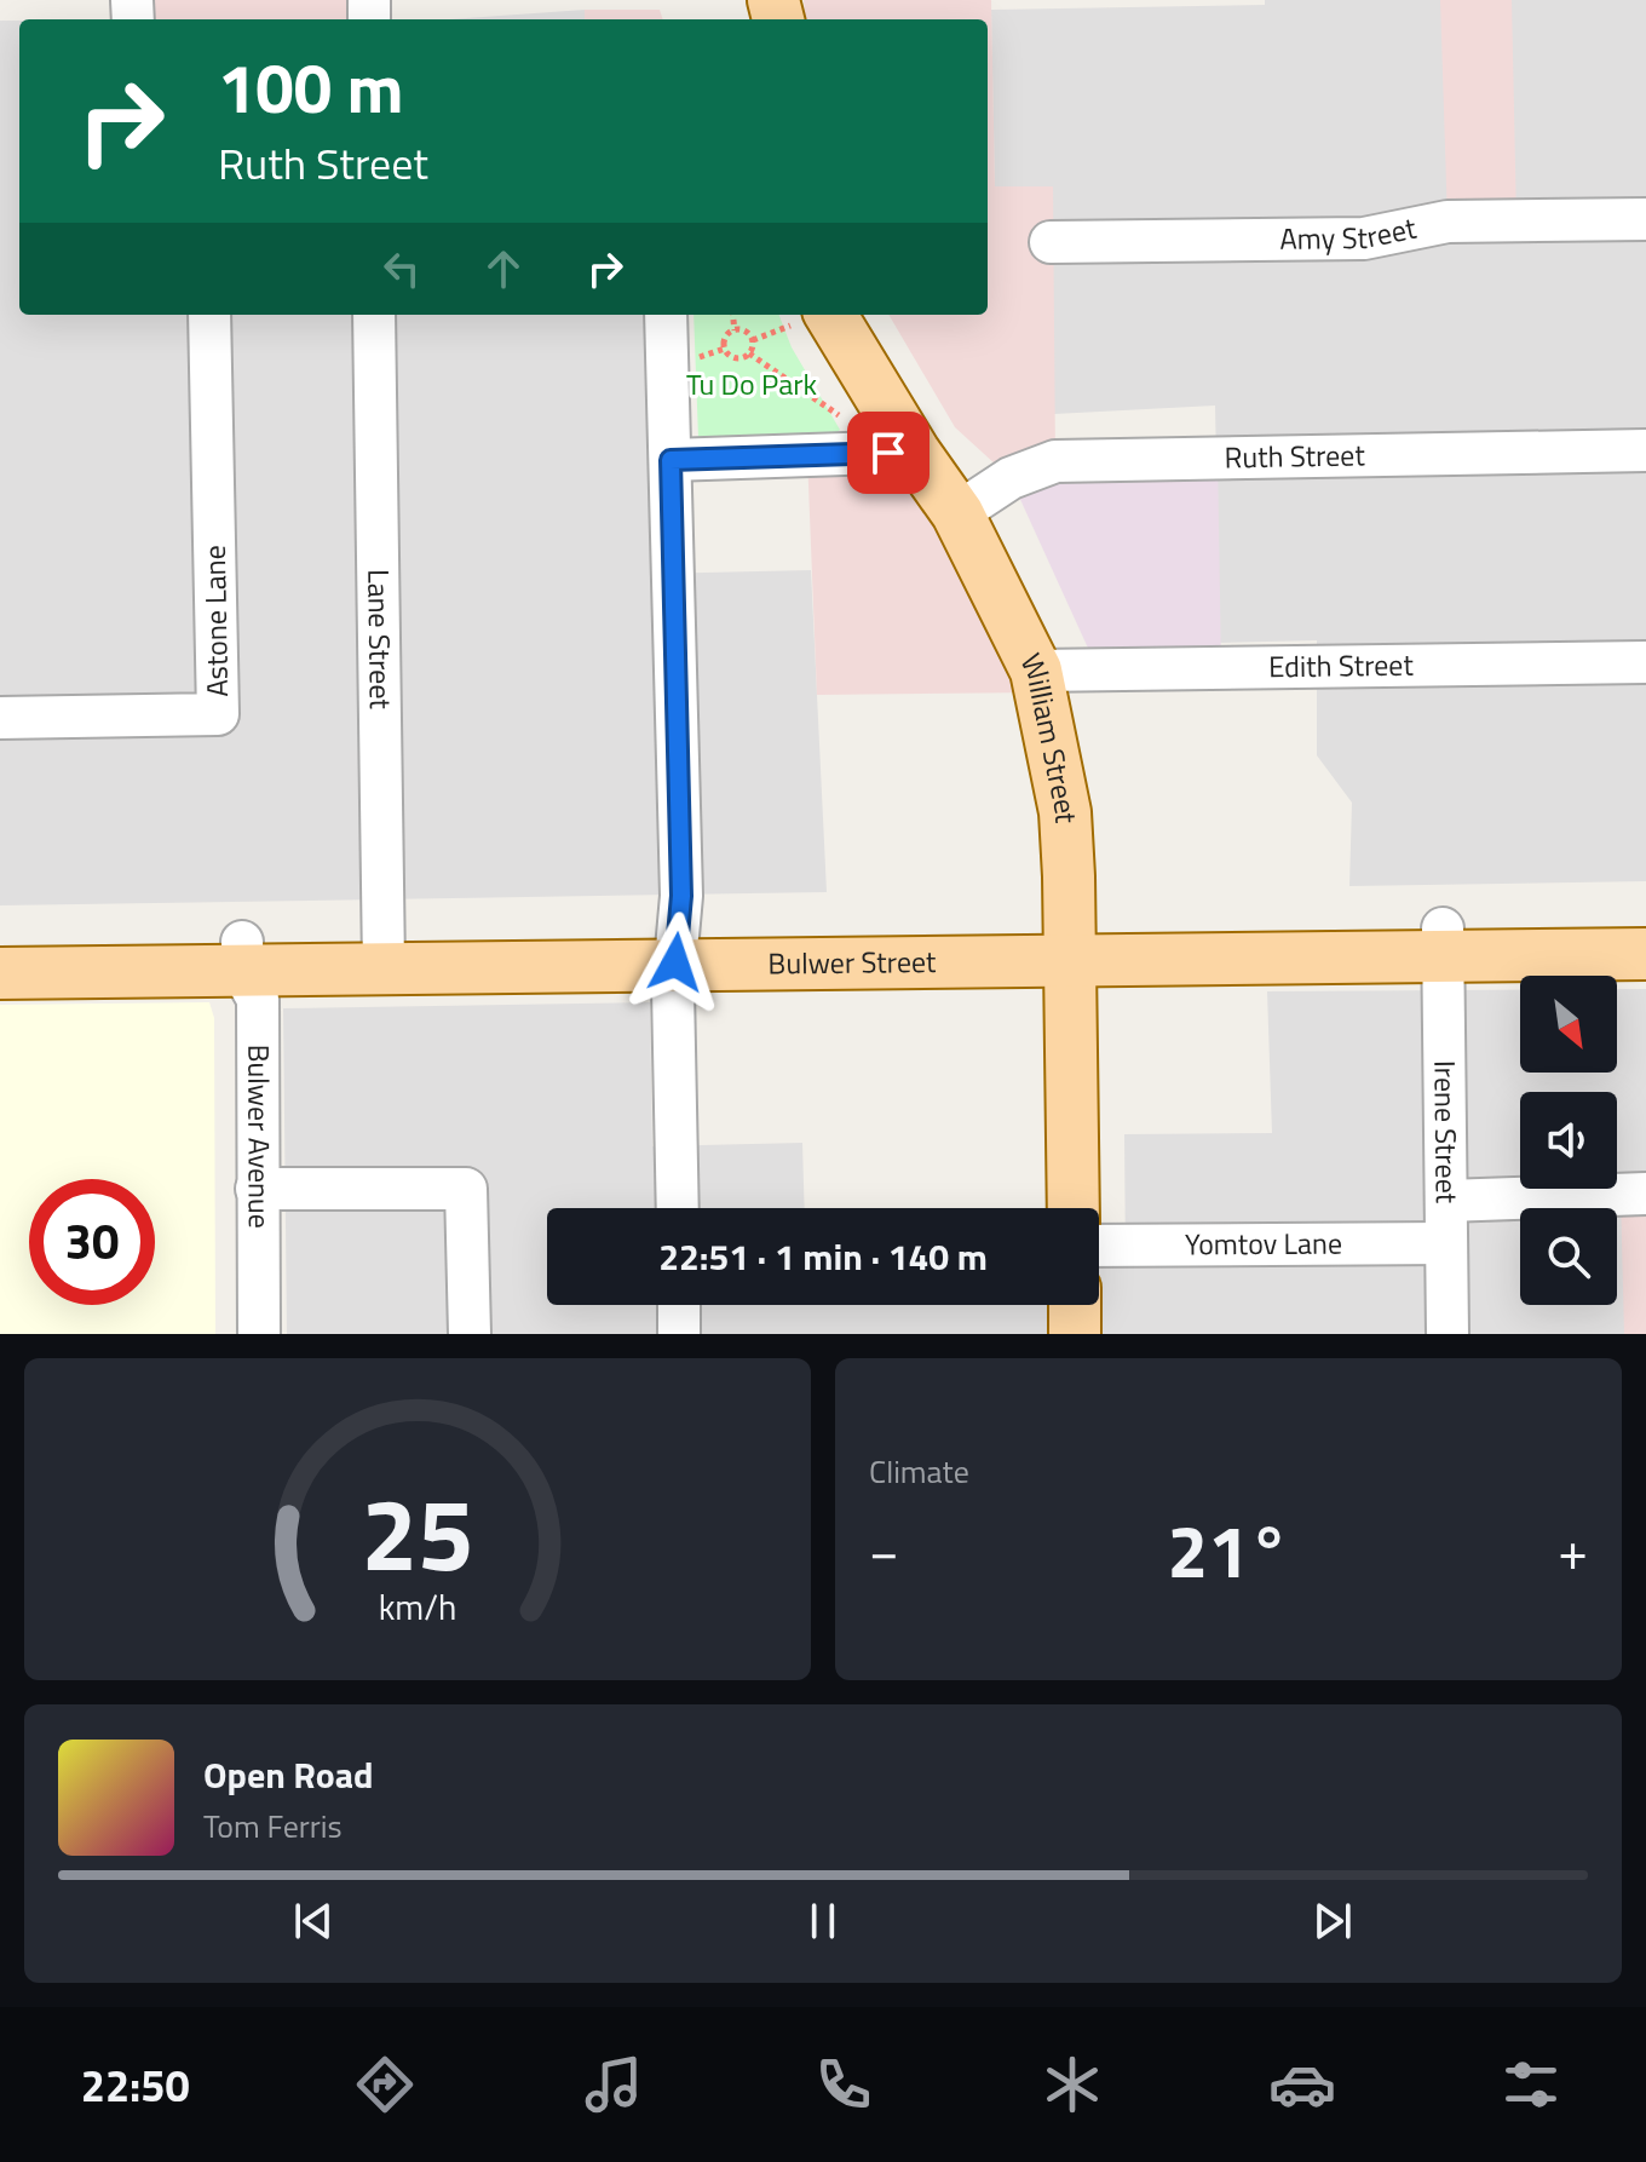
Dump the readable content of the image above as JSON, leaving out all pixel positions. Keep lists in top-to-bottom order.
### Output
{
  "streets": {
    "main road": ["William Street", "Bulwer Street"],
    "street": [
      "Amy Street",
      "Ruth Street",
      "Astone Lane",
      "Lane Street",
      "Edith Street",
      "Irene Street",
      "Bulwer Avenue",
      "Yomtov Lane"
    ]
  },
  "crossings": [
    ["Ruth Street", "William Street"],
    ["Lane Street", "Bulwer Street"],
    ["Edith Street", "William Street"],
    ["William Street", "Bulwer Street"],
    ["Bulwer Street", "Irene Street"],
    ["Bulwer Street", "Bulwer Avenue"],
    ["Irene Street", "Yomtov Lane"]
  ],
  "parks": ["Tu Do Park"],
  "north": "bottom right",
  "page": {
    "turn": ["100 m", "Ruth Street"],
    "limit": "30",
    "trip": "22:51 · 1 min · 140 m",
    "tile": "Climate",
    "heat": ["−", "21°", "+"],
    "song": ["Open Road", "Tom Ferris"],
    "tabs": "22:50",
    "gauge": ["25", "km/h"]
  }
}
